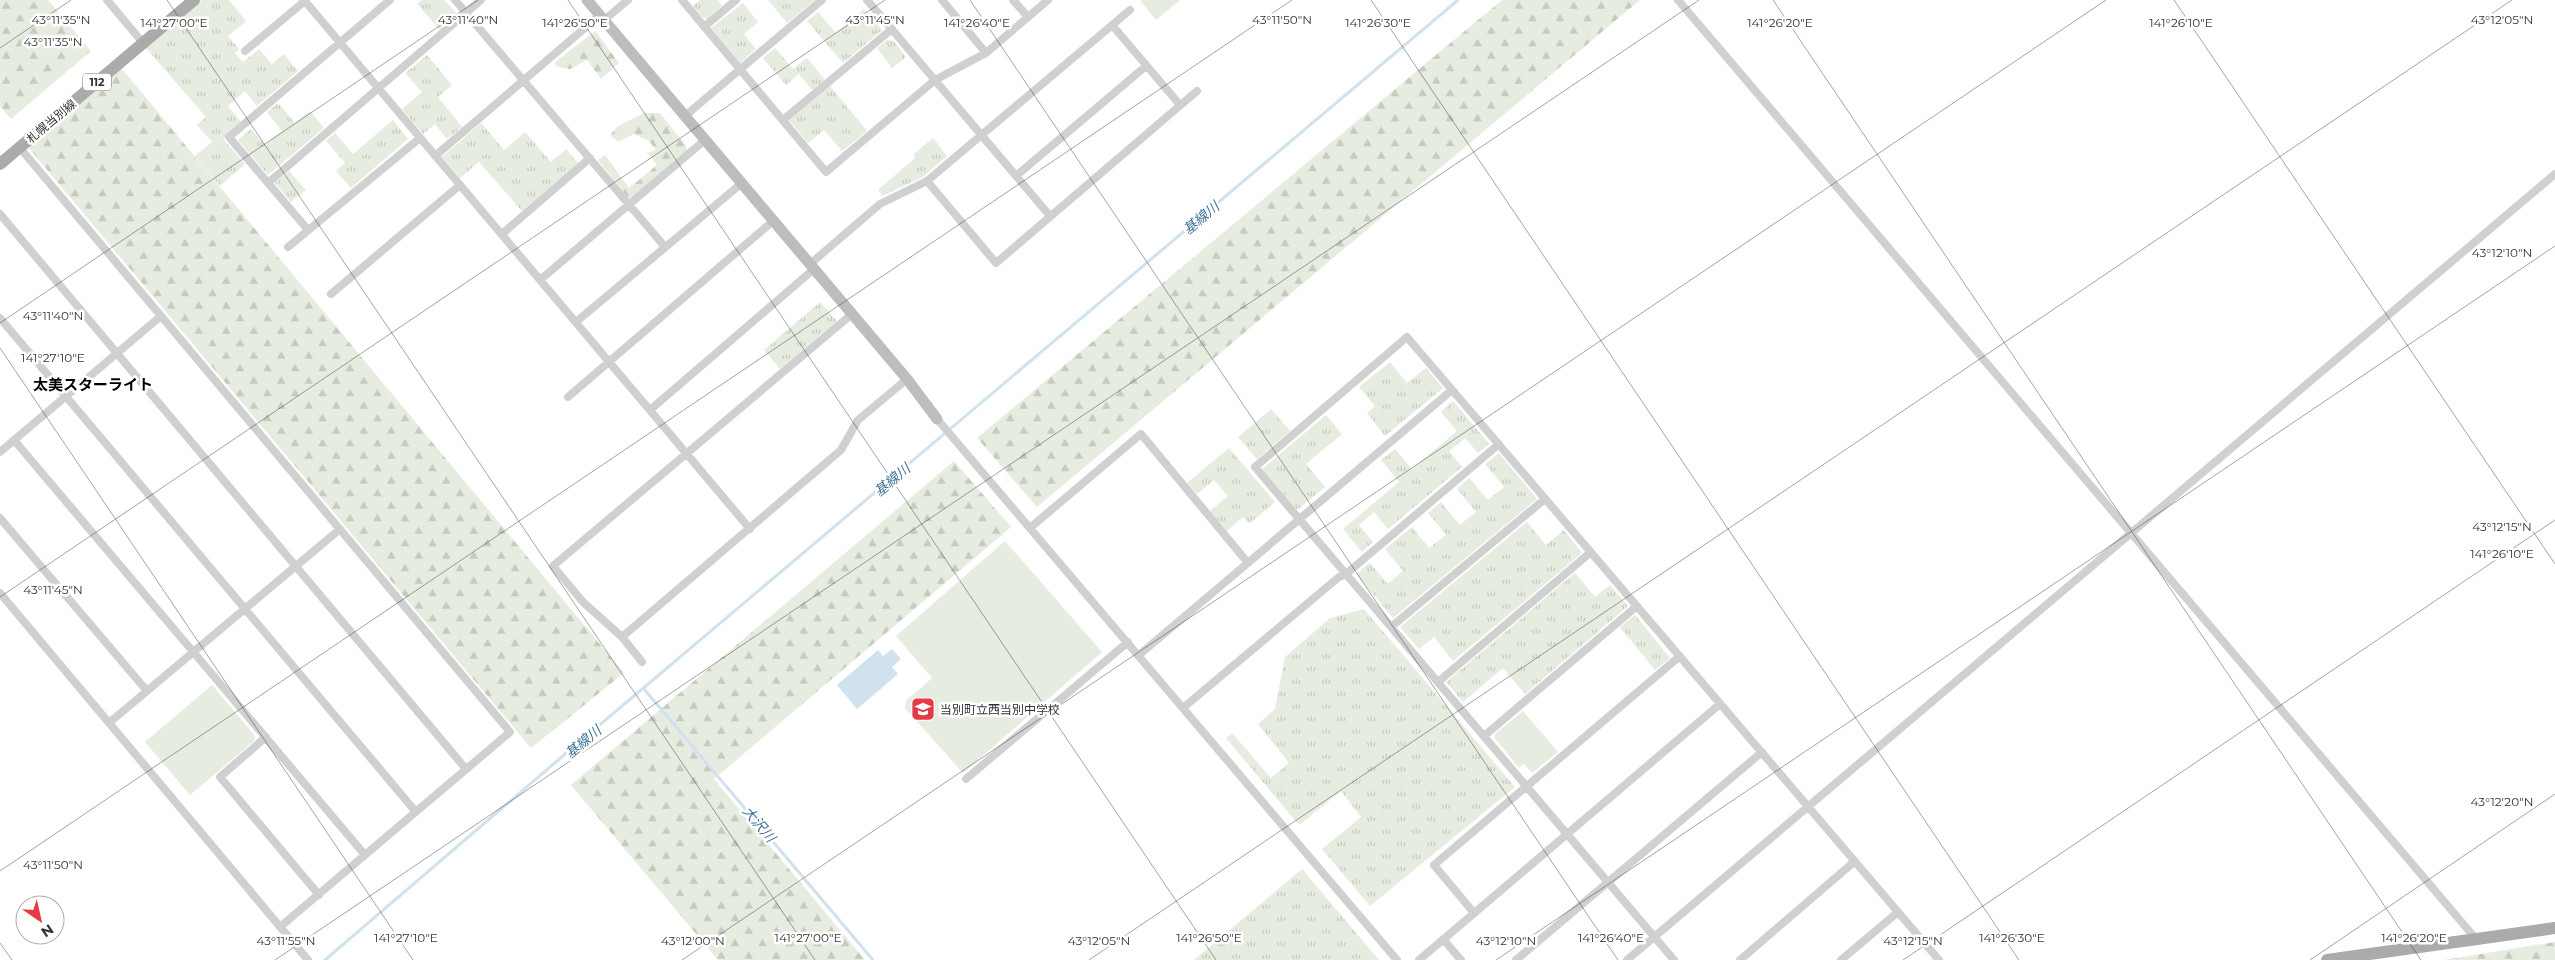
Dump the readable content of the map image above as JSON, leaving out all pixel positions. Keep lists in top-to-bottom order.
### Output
{
  "streets": {
    "main road": ["112", "札幌当別線"]
  },
  "districts": ["太美スターライト"],
  "water": ["基線川", "大沢川"],
  "places": {
    "school or university": ["当別町立西当別中学校"]
  },
  "north": "bottom right",
  "coordinates": [
    "43°12'05\"N",
    "43°11'35\"N",
    "43°11'40\"N",
    "43°11'45\"N",
    "43°11'50\"N",
    "141°27'00\"E",
    "141°26'50\"E",
    "141°26'40\"E",
    "141°26'30\"E",
    "141°26'20\"E",
    "141°26'10\"E",
    "43°12'10\"N",
    "141°27'10\"E",
    "43°12'15\"N",
    "43°12'20\"N",
    "43°11'55\"N",
    "43°12'00\"N"
  ]
}
